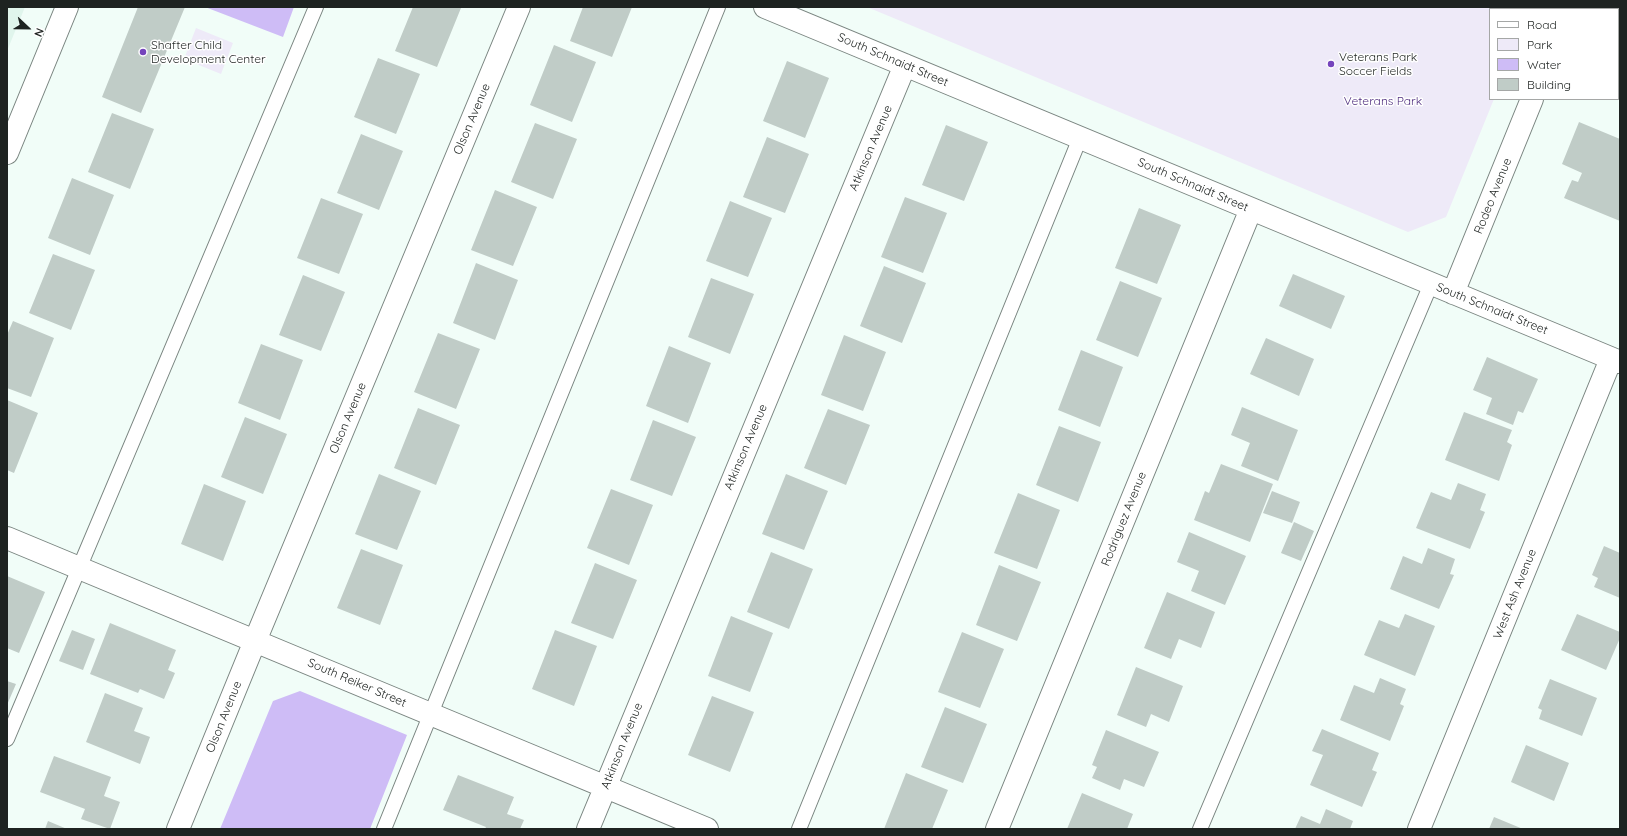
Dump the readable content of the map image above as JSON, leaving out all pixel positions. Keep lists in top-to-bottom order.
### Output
{
  "streets": {
    "street": [
      "South Schnaidt Street",
      "Olson Avenue",
      "Atkinson Avenue",
      "Rodeo Avenue",
      "Rodriguez Avenue",
      "West Ash Avenue",
      "South Reiker Street"
    ]
  },
  "crossings": [
    ["South Schnaidt Street", "Atkinson Avenue"],
    ["South Schnaidt Street", "Rodeo Avenue"],
    ["South Schnaidt Street", "Rodriguez Avenue"],
    ["South Schnaidt Street", "West Ash Avenue"],
    ["Olson Avenue", "South Reiker Street"],
    ["Atkinson Avenue", "South Reiker Street"]
  ],
  "parks": ["Veterans Park"],
  "places": ["Shafter Child Development Center", "Veterans Park Soccer Fields"],
  "legend": [
    "Road",
    "Park",
    "Water",
    "Building"
  ],
  "north": "right"
}
